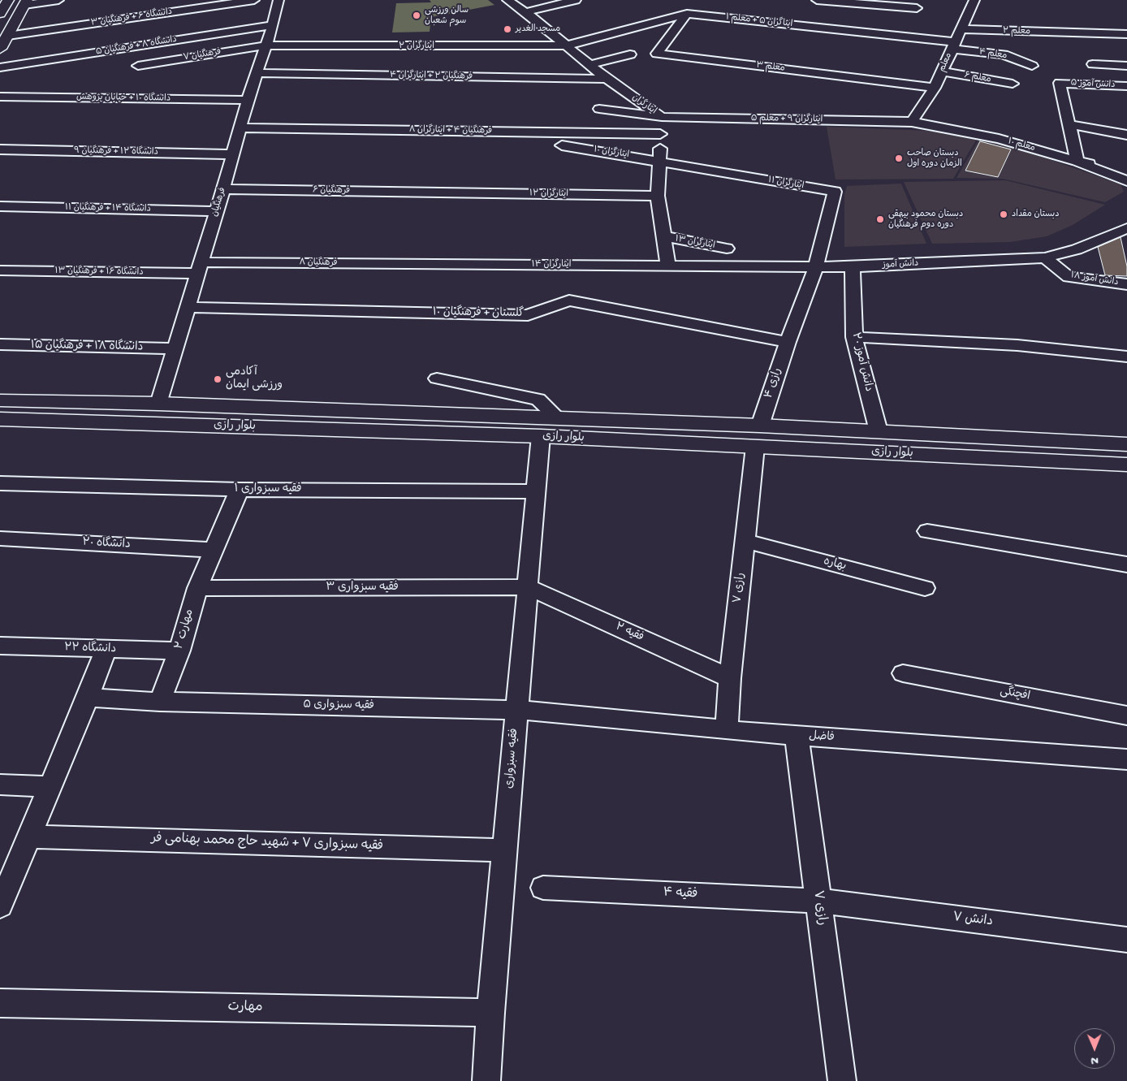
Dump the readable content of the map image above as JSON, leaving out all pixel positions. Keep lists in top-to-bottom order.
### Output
{
  "streets": {
    "main road": ["بلوار رازی"],
    "street": [
      "دانشگاه ۶ + فرهنگیان ۳",
      "ایثاگران ۵ + معلم ۱",
      "معلم ۲",
      "دانشگاه ۸ + فرهنگیان ۵",
      "ایثارگران ۲",
      "معلم ۴",
      "فرهنگیان ۷",
      "معلم",
      "معلم ۳",
      "فرهنگیان ۲ + ایثارگران ۴",
      "معلم ۶",
      "دانش آموز ۵",
      "دانشگاه ۱۰ + خیابان پژوهش",
      "ایثارگران",
      "ایثارگران ۹ + معلم ۵",
      "فرهنگیان ۴ + ایثارگران ۸",
      "معلم ۱۰",
      "دانشگاه ۱۲ + فرهنگیان ۹",
      "ایثارگران ۱۰",
      "ایثارگران ۱۱",
      "فرهنگیان ۶",
      "ایثارگران ۱۲",
      "فرهنگیان",
      "دانشگاه ۱۴ + فرهنگیان ۱۱",
      "ایثارگران ۱۳",
      "فرهنگیان ۸",
      "ایثارگران ۱۴",
      "دانش آموز",
      "دانشگاه ۱۶ + فرهنگیان ۱۳",
      "دانش آموز ۱۸",
      "گلستان + فرهنگیان ۱۰",
      "دانشگاه ۱۸ + فرهنگیان ۱۵",
      "دانش آموز ۲۰",
      "رازی ۴",
      "فقیه سبزواری ۱",
      "دانشگاه ۲۰",
      "بهاره",
      "فقیه سبزواری ۳",
      "رازی ۷",
      "مهارت ۲",
      "فقیه ۲",
      "دانشگاه ۲۲",
      "افچنگی",
      "فقیه سبزواری ۵",
      "فاضل",
      "فقیه سبزواری",
      "فقیه سبزواری ۷ + شهید حاج محمد بهنامی فر",
      "فقیه ۴",
      "دانش ۷",
      "مهارت"
    ]
  },
  "crossings": [
    ["ایثاگران ۵ + معلم ۱", "ایثارگران ۲"],
    ["ایثاگران ۵ + معلم ۱", "معلم ۴"],
    ["ایثاگران ۵ + معلم ۱", "معلم"],
    ["ایثاگران ۵ + معلم ۱", "معلم ۳"],
    ["ایثاگران ۵ + معلم ۱", "ایثارگران"],
    ["معلم ۲", "معلم"],
    ["دانشگاه ۸ + فرهنگیان ۵", "فرهنگیان"],
    ["ایثارگران ۲", "فرهنگیان ۷"],
    ["ایثارگران ۲", "ایثارگران"],
    ["ایثارگران ۲", "فرهنگیان"],
    ["معلم ۴", "معلم"],
    ["فرهنگیان ۷", "فرهنگیان"],
    ["معلم", "معلم ۳"],
    ["معلم", "معلم ۶"],
    ["معلم", "ایثارگران ۹ + معلم ۵"],
    ["معلم", "معلم ۱۰"],
    ["فرهنگیان ۲ + ایثارگران ۴", "ایثارگران"],
    ["فرهنگیان ۲ + ایثارگران ۴", "فرهنگیان"],
    ["دانشگاه ۱۰ + خیابان پژوهش", "فرهنگیان"],
    ["ایثارگران", "ایثارگران ۹ + معلم ۵"],
    ["ایثارگران", "فرهنگیان ۴ + ایثارگران ۸"],
    ["ایثارگران", "ایثارگران ۱۰"],
    ["ایثارگران", "ایثارگران ۱۱"],
    ["ایثارگران", "ایثارگران ۱۲"],
    ["ایثارگران", "ایثارگران ۱۳"],
    ["ایثارگران", "ایثارگران ۱۴"],
    ["ایثارگران", "دانش آموز"],
    ["ایثارگران ۹ + معلم ۵", "معلم ۱۰"],
    ["فرهنگیان ۴ + ایثارگران ۸", "فرهنگیان"],
    ["دانشگاه ۱۲ + فرهنگیان ۹", "فرهنگیان"],
    ["ایثارگران ۱۰", "ایثارگران ۱۱"],
    ["ایثارگران ۱۱", "دانش آموز"],
    ["ایثارگران ۱۱", "رازی ۴"],
    ["فرهنگیان ۶", "ایثارگران ۱۲"],
    ["فرهنگیان ۶", "فرهنگیان"],
    ["فرهنگیان", "دانشگاه ۱۴ + فرهنگیان ۱۱"],
    ["فرهنگیان", "فرهنگیان ۸"],
    ["فرهنگیان", "دانشگاه ۱۶ + فرهنگیان ۱۳"],
    ["فرهنگیان", "گلستان + فرهنگیان ۱۰"],
    ["فرهنگیان", "دانشگاه ۱۸ + فرهنگیان ۱۵"],
    ["فرهنگیان", "بلوار رازی"],
    ["فرهنگیان ۸", "ایثارگران ۱۴"],
    ["فرهنگیان ۸", "دانشگاه ۱۶ + فرهنگیان ۱۳"],
    ["ایثارگران ۱۴", "دانش آموز"],
    ["دانش آموز", "دانش آموز ۱۸"],
    ["دانش آموز", "دانش آموز ۲۰"],
    ["دانش آموز", "رازی ۴"],
    ["گلستان + فرهنگیان ۱۰", "رازی ۴"],
    ["دانش آموز ۲۰", "بلوار رازی"],
    ["رازی ۴", "بلوار رازی"],
    ["بلوار رازی", "رازی ۷"],
    ["بلوار رازی", "فقیه سبزواری"],
    ["فقیه سبزواری ۱", "مهارت ۲"],
    ["فقیه سبزواری ۱", "فقیه سبزواری"],
    ["دانشگاه ۲۰", "مهارت ۲"],
    ["بهاره", "رازی ۷"],
    ["فقیه سبزواری ۳", "مهارت ۲"],
    ["فقیه سبزواری ۳", "فقیه ۲"],
    ["فقیه سبزواری ۳", "فقیه سبزواری"],
    ["رازی ۷", "فقیه ۲"],
    ["رازی ۷", "فاضل"],
    ["رازی ۷", "فقیه ۴"],
    ["رازی ۷", "دانش ۷"],
    ["مهارت ۲", "دانشگاه ۲۲"],
    ["مهارت ۲", "فقیه سبزواری ۵"],
    ["فقیه ۲", "فقیه سبزواری"],
    ["فقیه سبزواری ۵", "فاضل"],
    ["فقیه سبزواری ۵", "فقیه سبزواری"],
    ["فاضل", "فقیه سبزواری"],
    ["فقیه سبزواری", "فقیه سبزواری ۷ + شهید حاج محمد بهنامی فر"],
    ["فقیه سبزواری", "مهارت"],
    ["فقیه ۴", "دانش ۷"]
  ],
  "places": [
    "سالن ورزشی سوم شعبان",
    "مسجد الغدیر",
    "دبستان صاحب الزمان دوره اول",
    "دبستان مقداد",
    "دبستان محمود بیهقی دوره دوم فرهنگیان",
    "آکادمی ورزشی ایمان"
  ],
  "north": "bottom"
}
